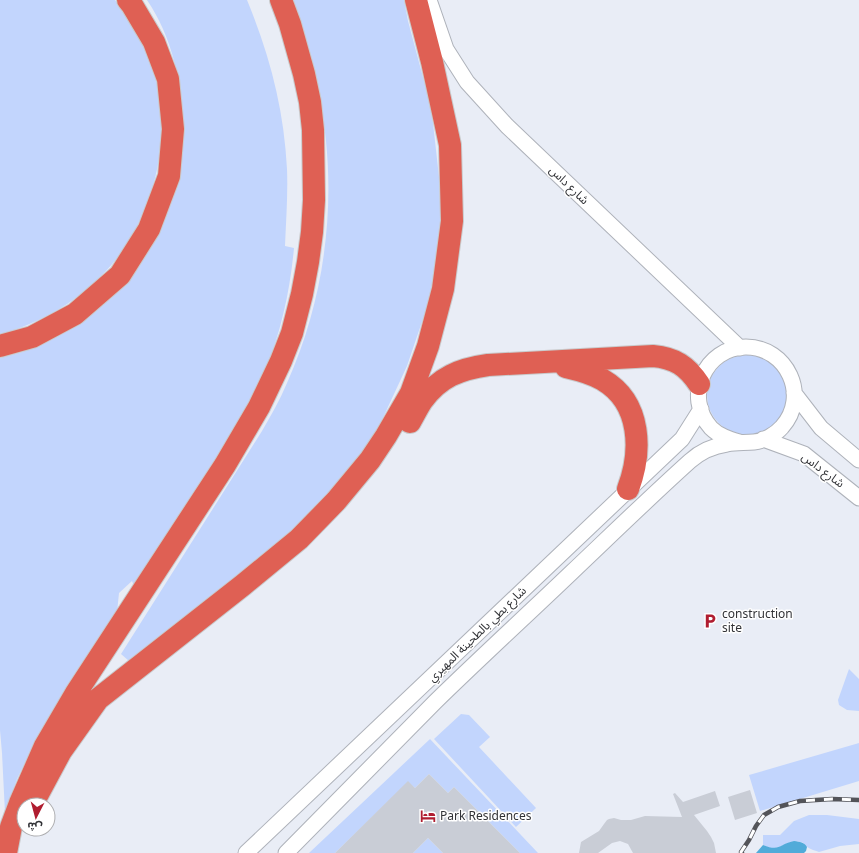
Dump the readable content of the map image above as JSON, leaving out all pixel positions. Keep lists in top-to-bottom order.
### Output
{
  "streets": {
    "street": ["شارع داس", "شارع بطي بالطحينة المهيري"]
  },
  "crossings": [
    ["شارع داس", "شارع بطي بالطحينة المهيري"]
  ],
  "places": {
    "parking": ["construction site"],
    "hotel": ["Park Residences"]
  },
  "north": "bottom"
}
